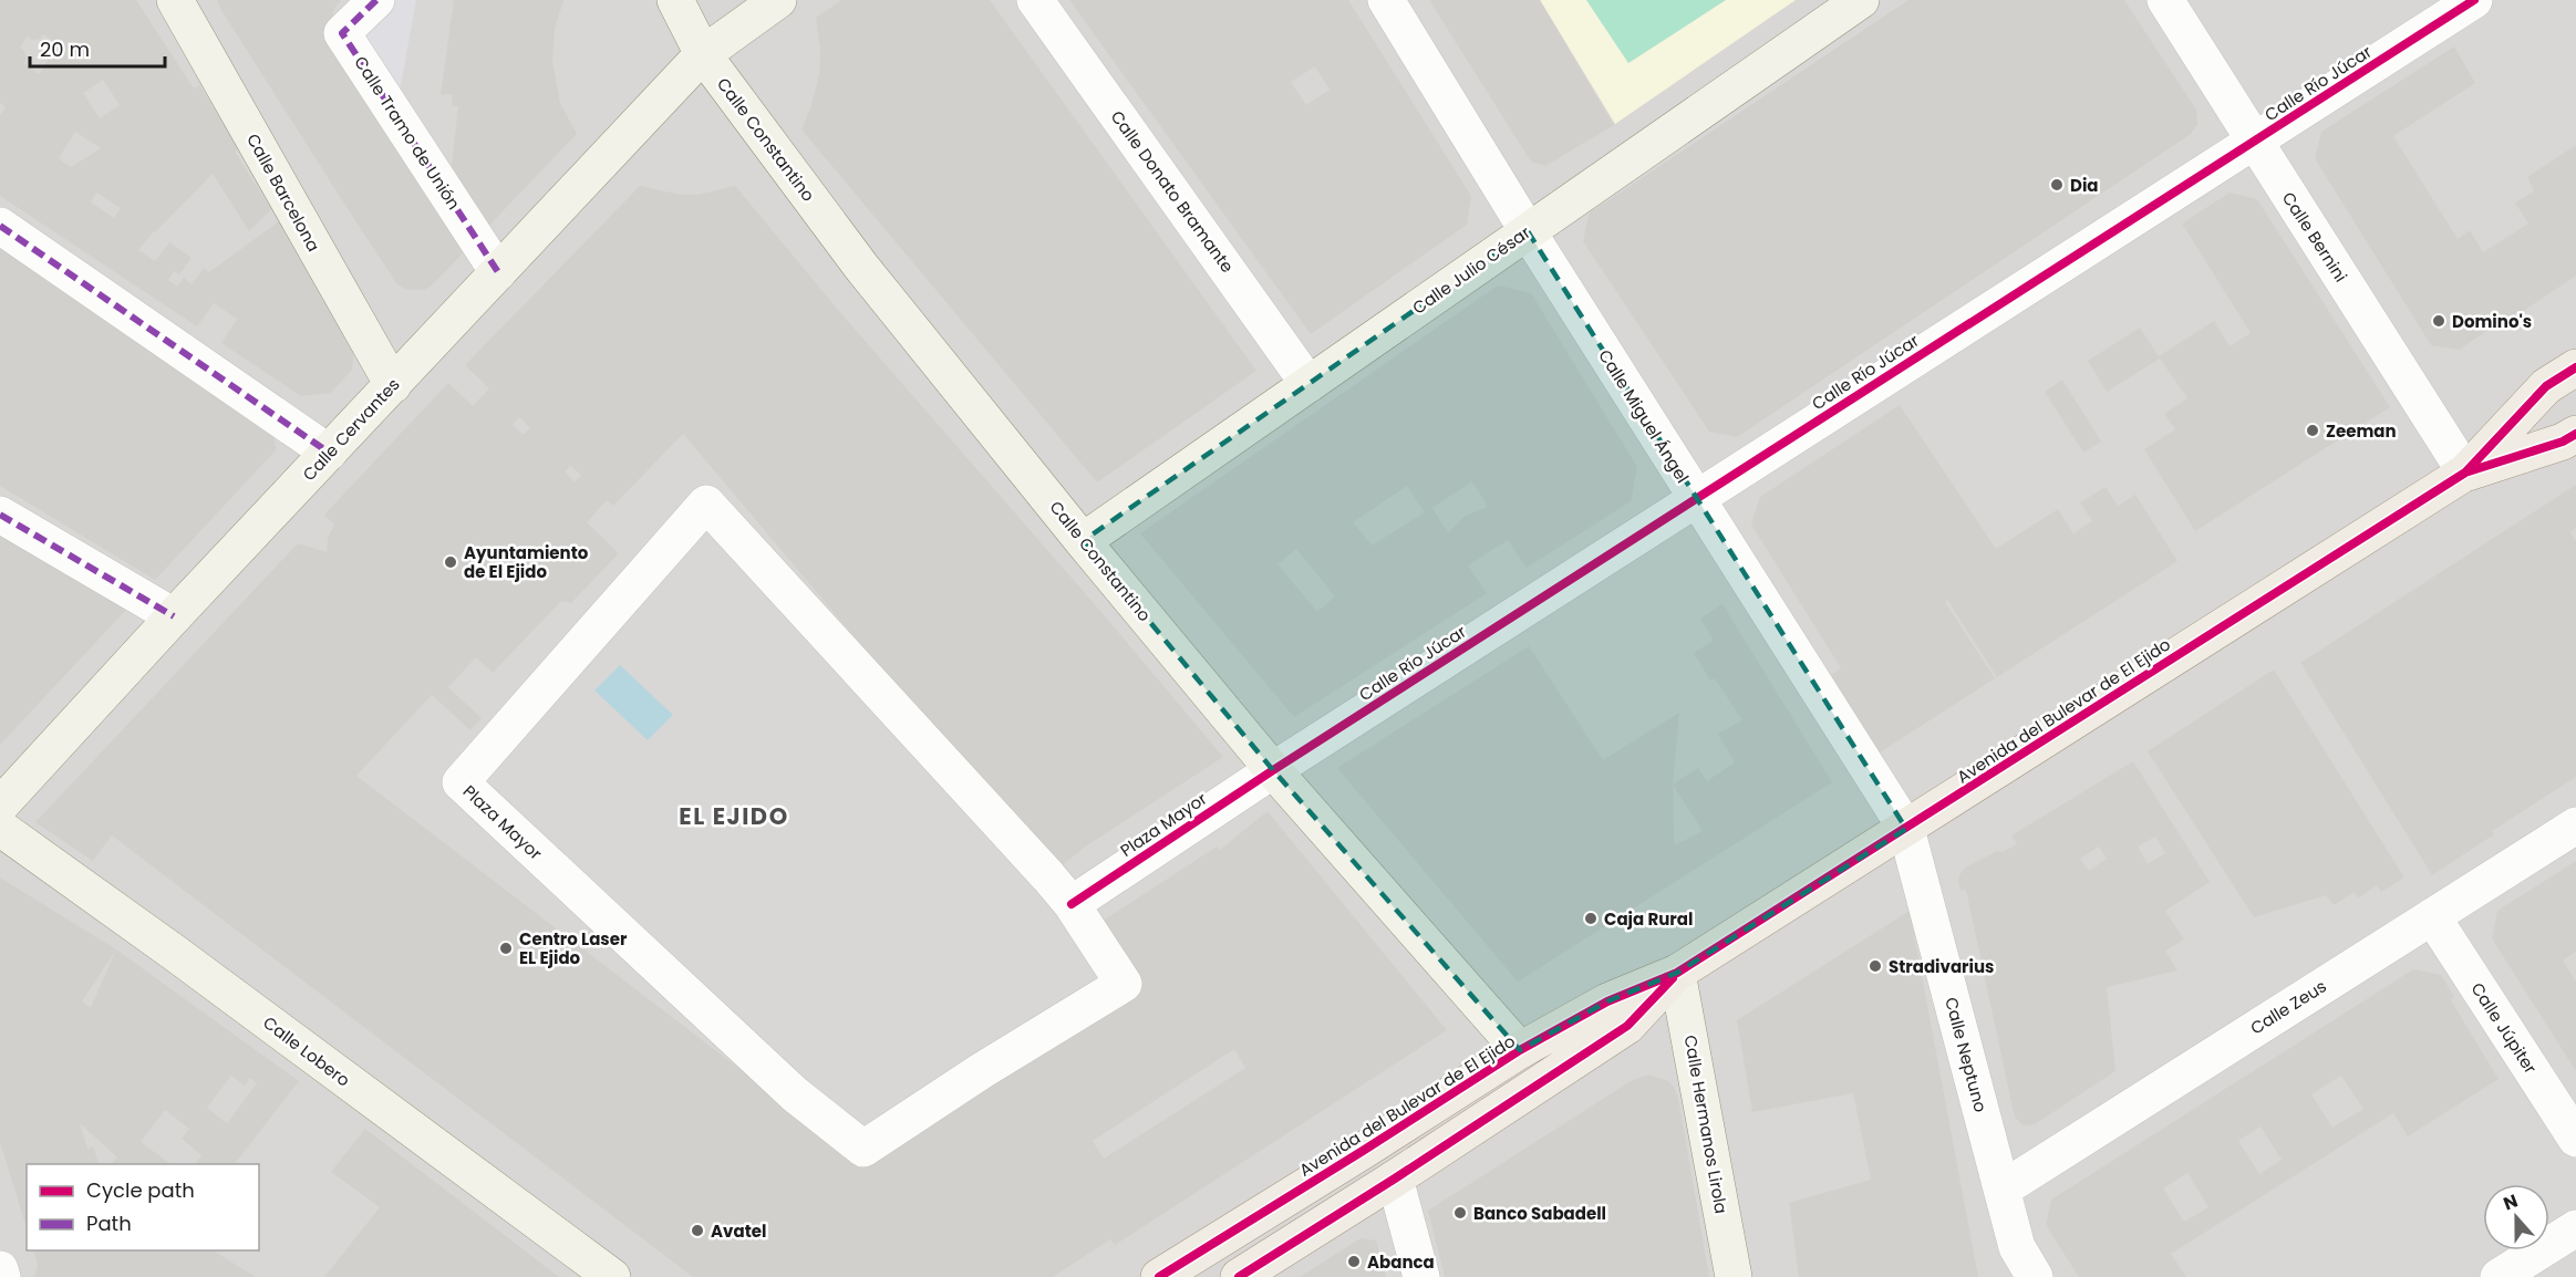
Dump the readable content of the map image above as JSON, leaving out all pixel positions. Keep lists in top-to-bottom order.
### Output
{
  "streets": {
    "main road": ["Avenida del Bulevar de El Ejido"],
    "street": [
      "Calle Río Júcar",
      "Calle Tramo de Unión",
      "Calle Constantino",
      "Calle Donato Bramante",
      "Calle Barcelona",
      "Calle Bernini",
      "Calle Julio César",
      "Calle Miguel Ángel",
      "Calle Cervantes",
      "Plaza Mayor",
      "Calle Zeus",
      "Calle Júpiter",
      "Calle Lobero",
      "Calle Neptuno",
      "Calle Hermanos Lirola"
    ]
  },
  "crossings": [
    ["Calle Río Júcar", "Calle Constantino"],
    ["Calle Río Júcar", "Calle Bernini"],
    ["Calle Río Júcar", "Calle Miguel Ángel"],
    ["Calle Río Júcar", "Plaza Mayor"],
    ["Calle Tramo de Unión", "Calle Cervantes"],
    ["Calle Constantino", "Calle Julio César"],
    ["Calle Constantino", "Calle Cervantes"],
    ["Calle Constantino", "Avenida del Bulevar de El Ejido"],
    ["Calle Constantino", "Plaza Mayor"],
    ["Calle Donato Bramante", "Calle Julio César"],
    ["Calle Barcelona", "Calle Cervantes"],
    ["Calle Bernini", "Avenida del Bulevar de El Ejido"],
    ["Calle Julio César", "Calle Miguel Ángel"],
    ["Calle Miguel Ángel", "Avenida del Bulevar de El Ejido"],
    ["Calle Miguel Ángel", "Calle Neptuno"],
    ["Avenida del Bulevar de El Ejido", "Calle Neptuno"],
    ["Avenida del Bulevar de El Ejido", "Calle Hermanos Lirola"],
    ["Calle Zeus", "Calle Júpiter"],
    ["Calle Zeus", "Calle Neptuno"]
  ],
  "districts": ["EL EJIDO"],
  "places": [
    "Dia",
    "Domino's",
    "Zeeman",
    "Ayuntamiento de El Ejido",
    "Caja Rural",
    "Centro Laser EL Ejido",
    "Stradivarius",
    "Banco Sabadell",
    "Avatel",
    "Abanca"
  ],
  "legend": ["Cycle path", "Path"],
  "scale_bar": "20 m",
  "north": "top"
}
